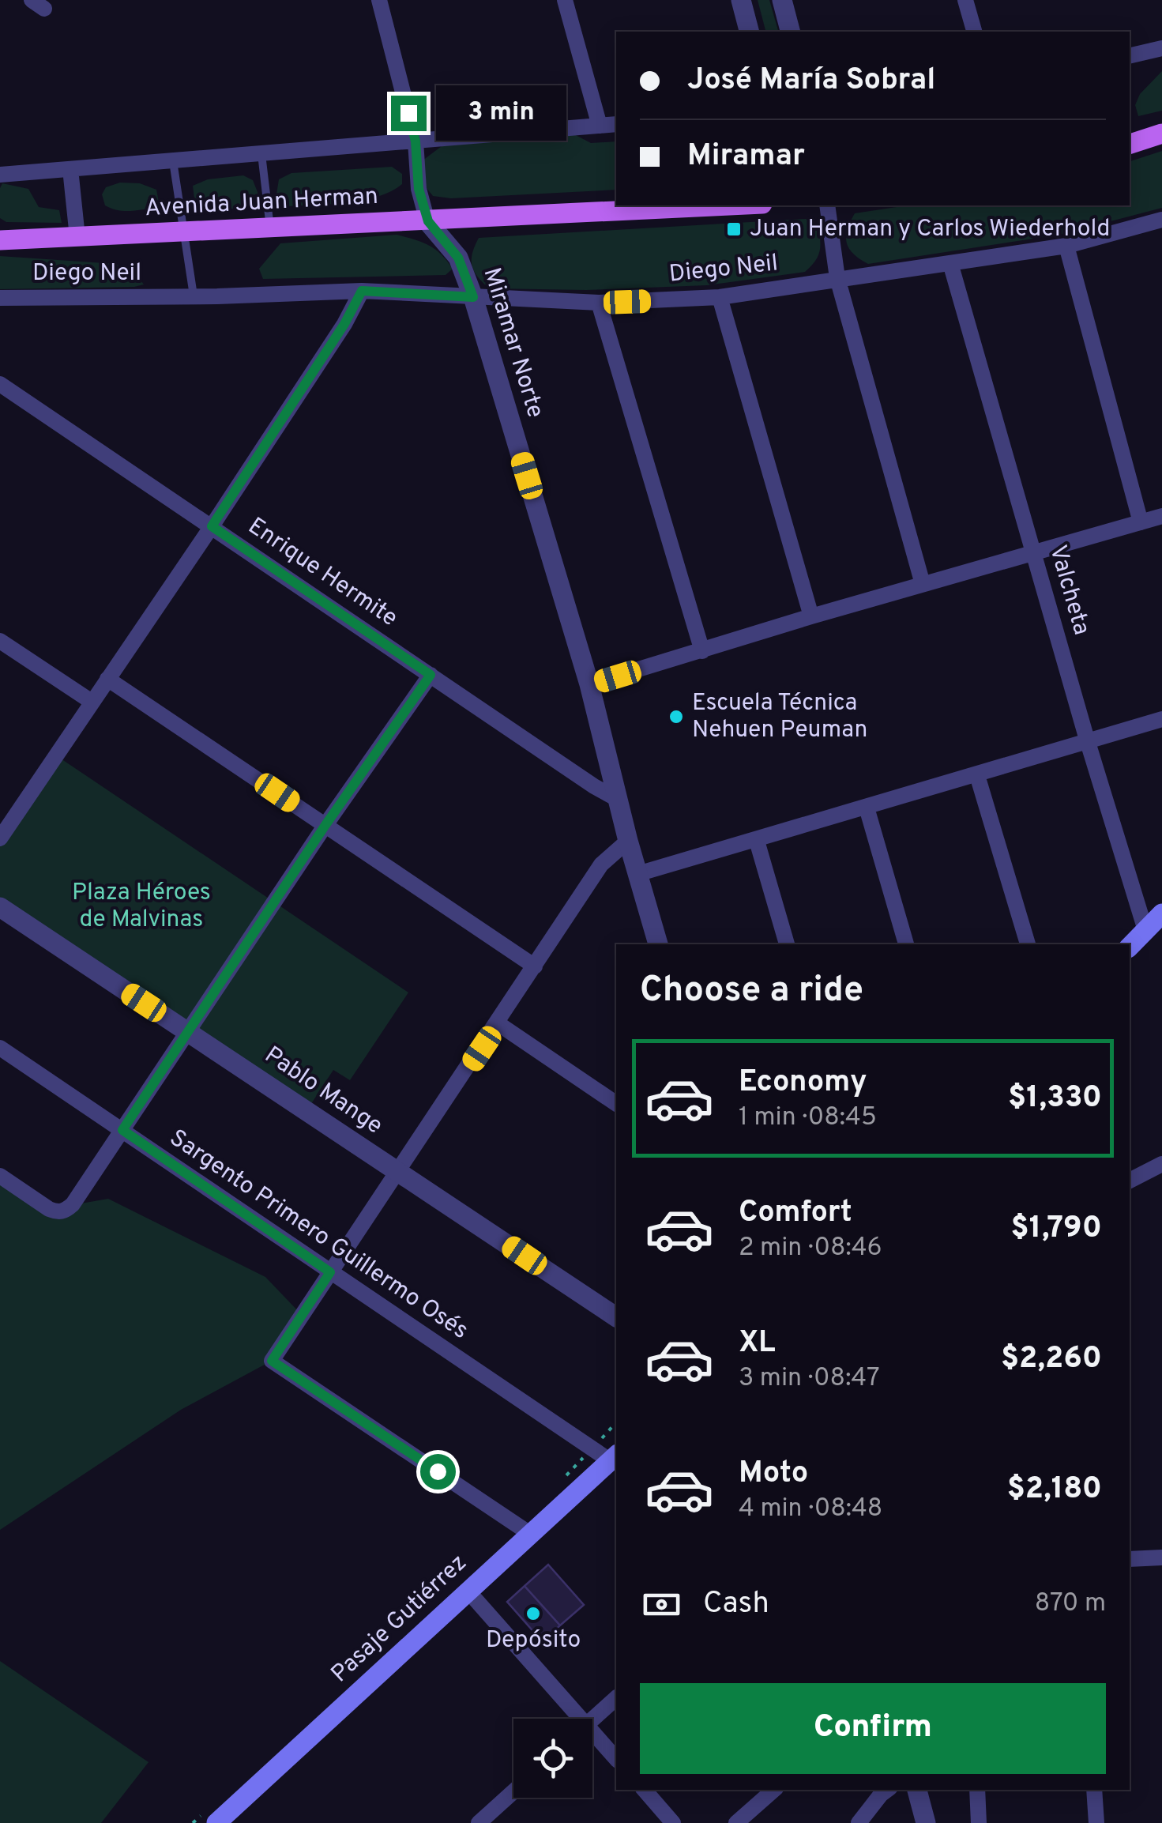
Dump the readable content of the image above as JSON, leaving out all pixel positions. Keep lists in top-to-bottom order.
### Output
{
  "streets": {
    "main road": ["Avenida Juan Herman", "Pasaje Gutiérrez"],
    "street": [
      "Diego Neil",
      "Miramar Norte",
      "Enrique Hermite",
      "Valcheta",
      "Pablo Mange",
      "Sargento Primero Guillermo Osés"
    ]
  },
  "crossings": [
    ["Avenida Juan Herman", "Miramar Norte"],
    ["Diego Neil", "Miramar Norte"],
    ["Diego Neil", "Valcheta"],
    ["Miramar Norte", "Enrique Hermite"],
    ["Sargento Primero Guillermo Osés", "Pasaje Gutiérrez"]
  ],
  "parks": ["Plaza Héroes de Malvinas"],
  "places": {
    "transit": ["Juan Herman y Carlos Wiederhold"],
    "other": ["Escuela Técnica Nehuen Peuman", "Depósito"]
  },
  "page": {
    "banner": ["José María Sobral", "Miramar"],
    "bubble": "3 min",
    "heading": "Choose a ride",
    "list": [
      {
        "name": "Economy",
        "note": "1 min · 08:45",
        "value": "$1,330"
      },
      {
        "name": "Comfort",
        "note": "2 min · 08:46",
        "value": "$1,790"
      },
      {
        "name": "XL",
        "note": "3 min · 08:47",
        "value": "$2,260"
      },
      {
        "name": "Moto",
        "note": "4 min · 08:48",
        "value": "$2,180"
      }
    ],
    "pay": ["Cash", "870 m"],
    "buttons": "Confirm"
  }
}
